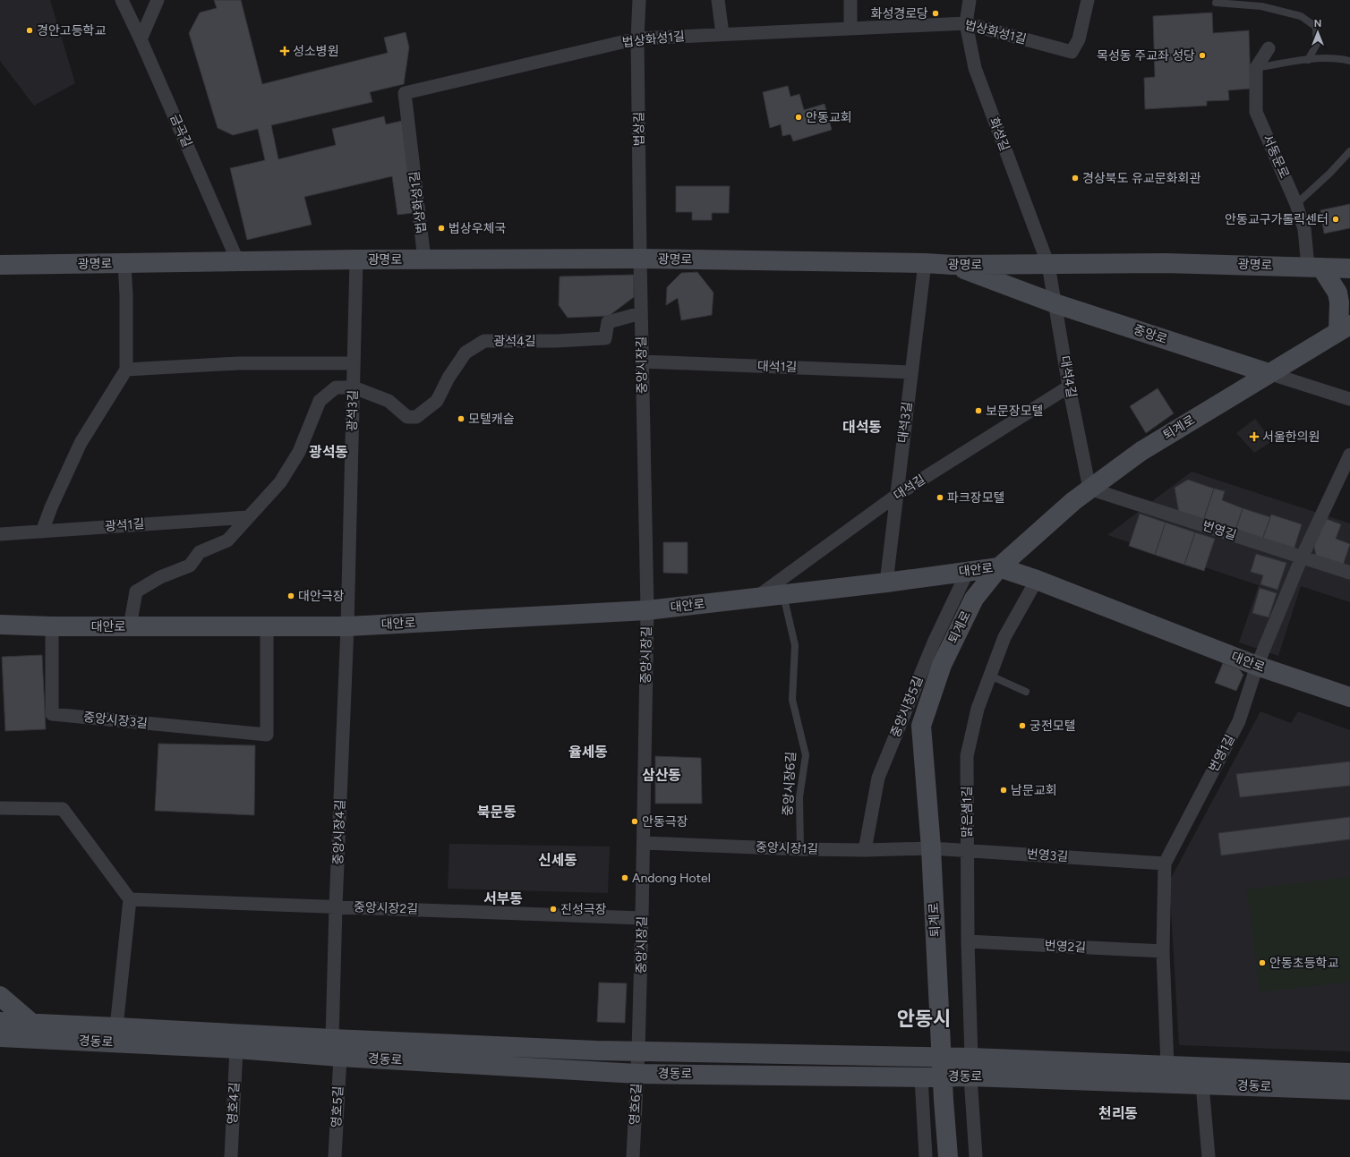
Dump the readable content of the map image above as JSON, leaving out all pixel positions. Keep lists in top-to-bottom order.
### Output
{
  "streets": {
    "street": [
      "법상화성1길",
      "법상길",
      "금곡길",
      "화성길",
      "서동문로",
      "광명로",
      "중앙로",
      "광석4길",
      "중앙시장길",
      "대석1길",
      "대석4길",
      "광석3길",
      "대석3길",
      "퇴계로",
      "대석길",
      "광석1길",
      "번영길",
      "대안로",
      "중앙시장5길",
      "중앙시장3길",
      "번영1길",
      "맑은샘1길",
      "중앙시장4길",
      "중앙시장1길",
      "번영3길",
      "중앙시장2길",
      "번영2길",
      "경동로",
      "영호4길",
      "영호6길",
      "영호5길"
    ],
    "lane": ["중앙시장6길"]
  },
  "crossings": [
    ["법상화성1길", "법상길"],
    ["법상화성1길", "화성길"],
    ["법상화성1길", "광명로"],
    ["법상길", "광명로"],
    ["법상길", "중앙시장길"],
    ["금곡길", "광명로"],
    ["화성길", "광명로"],
    ["화성길", "대석4길"],
    ["서동문로", "광명로"],
    ["광명로", "중앙로"],
    ["광명로", "중앙시장길"],
    ["광명로", "대석4길"],
    ["광명로", "광석3길"],
    ["광명로", "대석3길"],
    ["중앙로", "대석4길"],
    ["중앙로", "퇴계로"],
    ["광석4길", "중앙시장길"],
    ["광석4길", "광석3길"],
    ["중앙시장길", "대석1길"],
    ["중앙시장길", "대안로"],
    ["중앙시장길", "중앙시장1길"],
    ["중앙시장길", "중앙시장2길"],
    ["중앙시장길", "경동로"],
    ["중앙시장길", "영호6길"],
    ["대석1길", "대석3길"],
    ["대석4길", "퇴계로"],
    ["대석4길", "대석길"],
    ["대석4길", "번영길"],
    ["광석3길", "대안로"],
    ["광석3길", "중앙시장4길"],
    ["대석3길", "대석길"],
    ["대석3길", "대안로"],
    ["퇴계로", "번영길"],
    ["퇴계로", "대안로"],
    ["퇴계로", "중앙시장1길"],
    ["퇴계로", "번영3길"],
    ["퇴계로", "경동로"],
    ["대석길", "대안로"],
    ["번영길", "번영1길"],
    ["대안로", "중앙시장5길"],
    ["대안로", "중앙시장3길"],
    ["대안로", "번영1길"],
    ["대안로", "중앙시장6길"],
    ["대안로", "맑은샘1길"],
    ["대안로", "중앙시장4길"],
    ["중앙시장5길", "중앙시장1길"],
    ["번영1길", "번영3길"],
    ["번영1길", "번영2길"],
    ["번영1길", "경동로"],
    ["중앙시장6길", "중앙시장1길"],
    ["맑은샘1길", "번영3길"],
    ["맑은샘1길", "번영2길"],
    ["맑은샘1길", "경동로"],
    ["중앙시장4길", "중앙시장2길"],
    ["중앙시장4길", "경동로"],
    ["중앙시장1길", "번영3길"],
    ["경동로", "영호4길"],
    ["경동로", "영호6길"],
    ["경동로", "영호5길"]
  ],
  "districts": [
    "대석동",
    "광석동",
    "율세동",
    "삼산동",
    "북문동",
    "신세동",
    "서부동",
    "안동시",
    "천리동"
  ],
  "places": {
    "other": [
      "화성경로당",
      "경안고등학교",
      "목성동 주교좌 성당",
      "안동교회",
      "경상북도 유교문화회관",
      "안동교구가톨릭센터",
      "법상우체국",
      "보문장모텔",
      "모텔캐슬",
      "파크장모텔",
      "대안극장",
      "궁전모텔",
      "남문교회",
      "안동극장",
      "Andong Hotel",
      "진성극장",
      "안동초등학교"
    ],
    "health": ["성소병원", "서울한의원"]
  },
  "north": "top"
}
